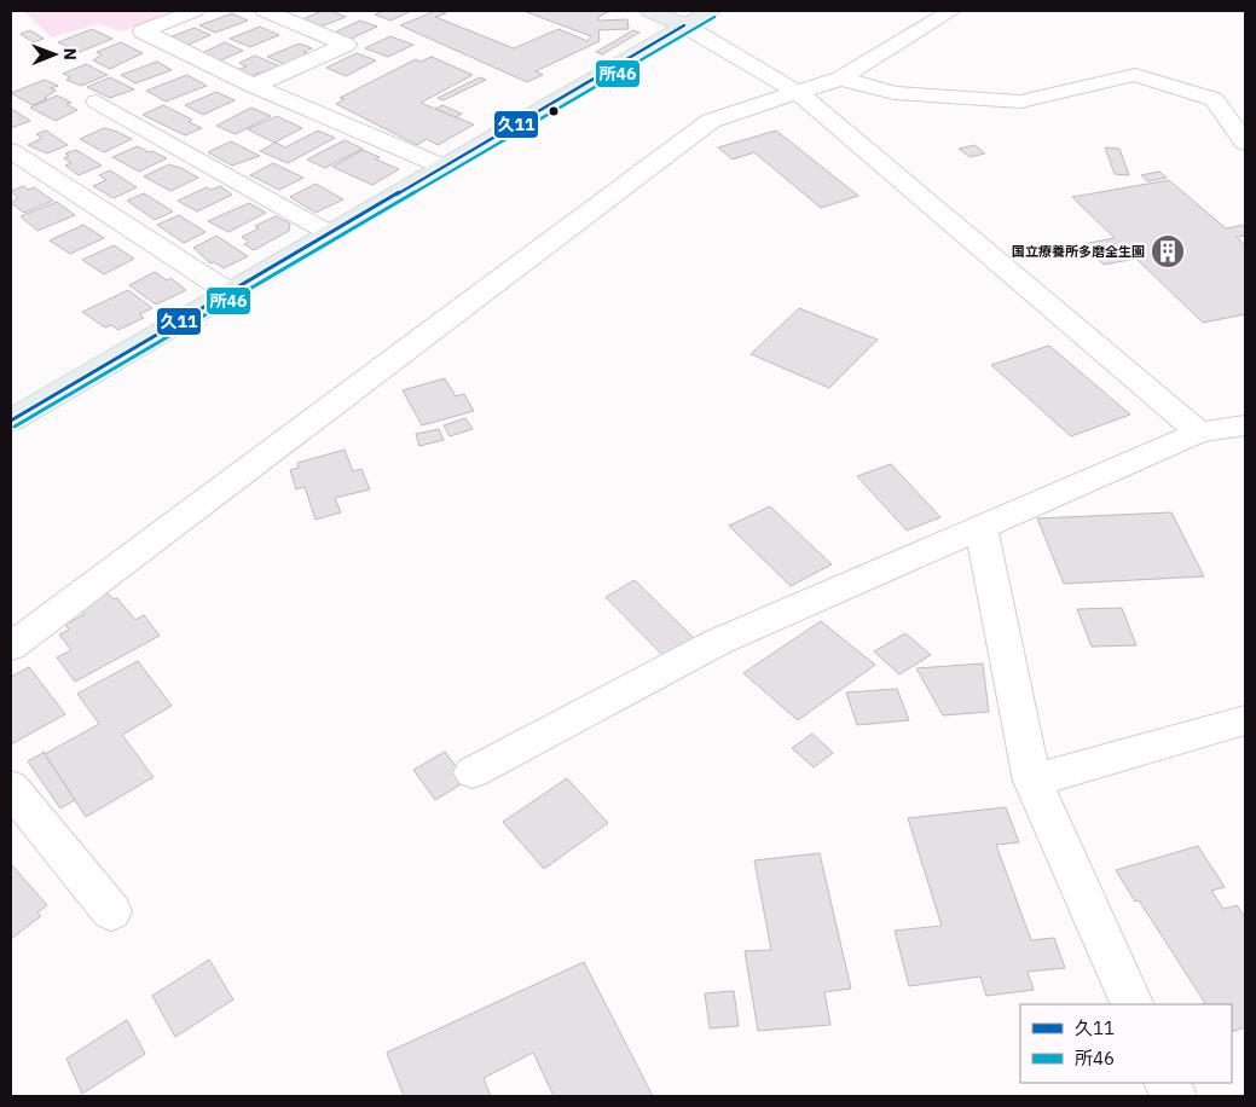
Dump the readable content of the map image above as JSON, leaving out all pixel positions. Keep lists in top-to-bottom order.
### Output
{
  "places": {
    "building": ["国立療養所多磨全生園"]
  },
  "lines": ["transit line 所46", "transit line 久11"],
  "legend": ["久11", "所46"],
  "north": "right"
}
